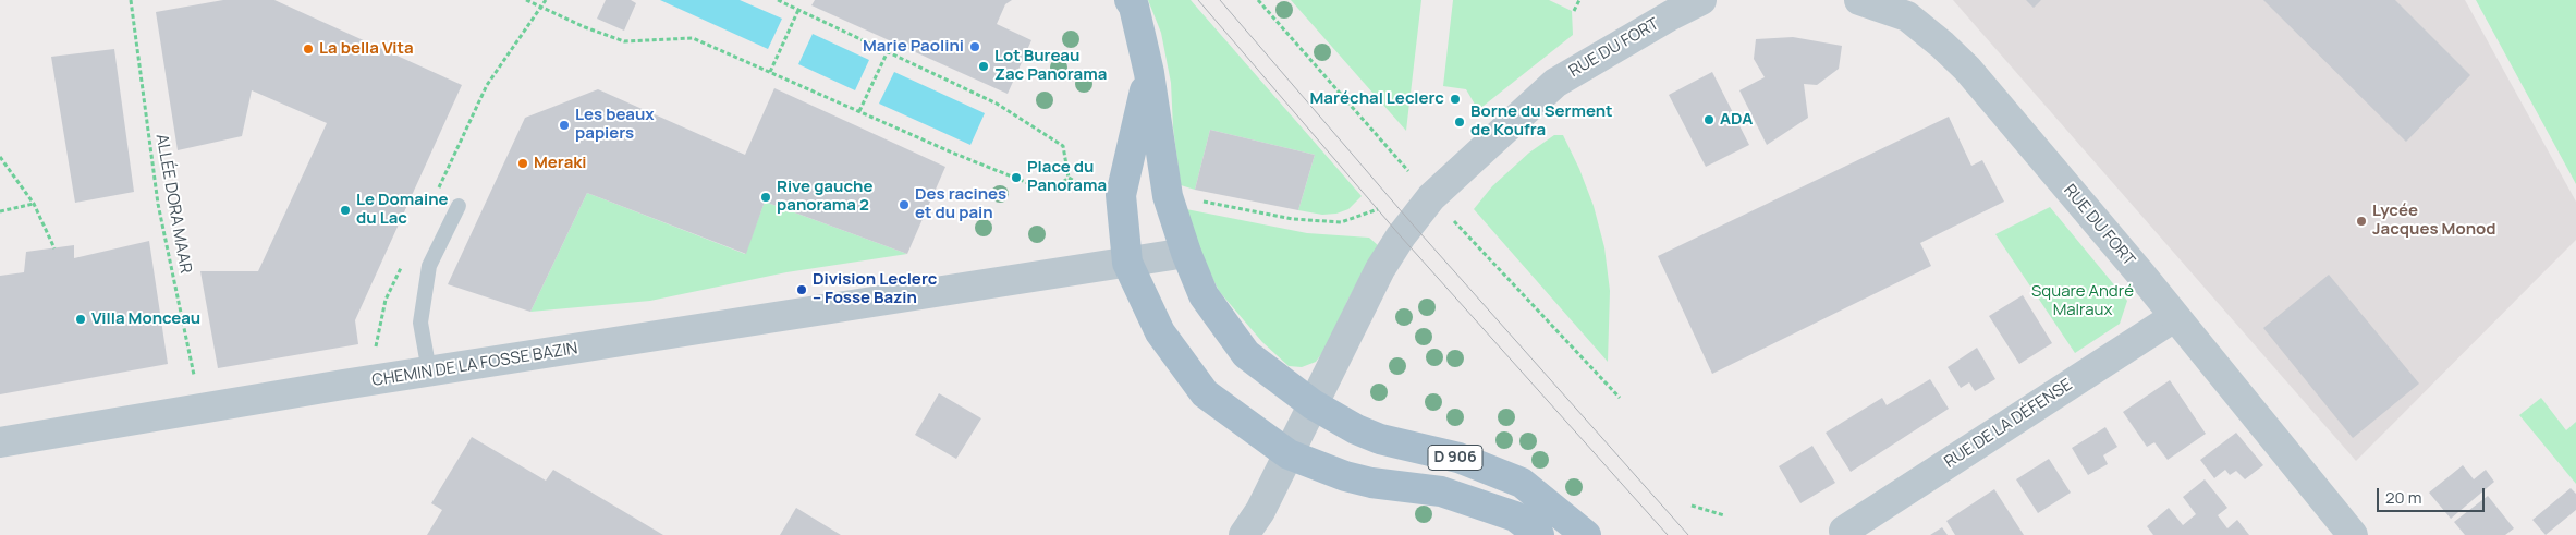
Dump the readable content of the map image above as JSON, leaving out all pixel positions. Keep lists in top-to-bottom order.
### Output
{
  "streets": {
    "main road": ["D 906"],
    "street": ["RUE DU FORT", "CHEMIN DE LA FOSSE BAZIN", "RUE DE LA DÉFENSE"],
    "path": ["ALLÉE DORA MAAR"]
  },
  "crossings": [
    ["RUE DU FORT", "RUE DE LA DÉFENSE"],
    ["RUE DU FORT", "D 906"],
    ["ALLÉE DORA MAAR", "CHEMIN DE LA FOSSE BAZIN"],
    ["CHEMIN DE LA FOSSE BAZIN", "D 906"]
  ],
  "parks": ["Square André Malraux"],
  "places": [
    "Marie Paolini",
    "La bella Vita",
    "Lot Bureau Zac Panorama",
    "Maréchal Leclerc",
    "ADA",
    "Borne du Serment de Koufra",
    "Les beaux papiers",
    "Meraki",
    "Place du Panorama",
    "Rive gauche panorama 2",
    "Des racines et du pain",
    "Le Domaine du Lac",
    "Lycée Jacques Monod",
    "Division Leclerc – Fosse Bazin",
    "Villa Monceau"
  ],
  "scale_bar": "20 m"
}
